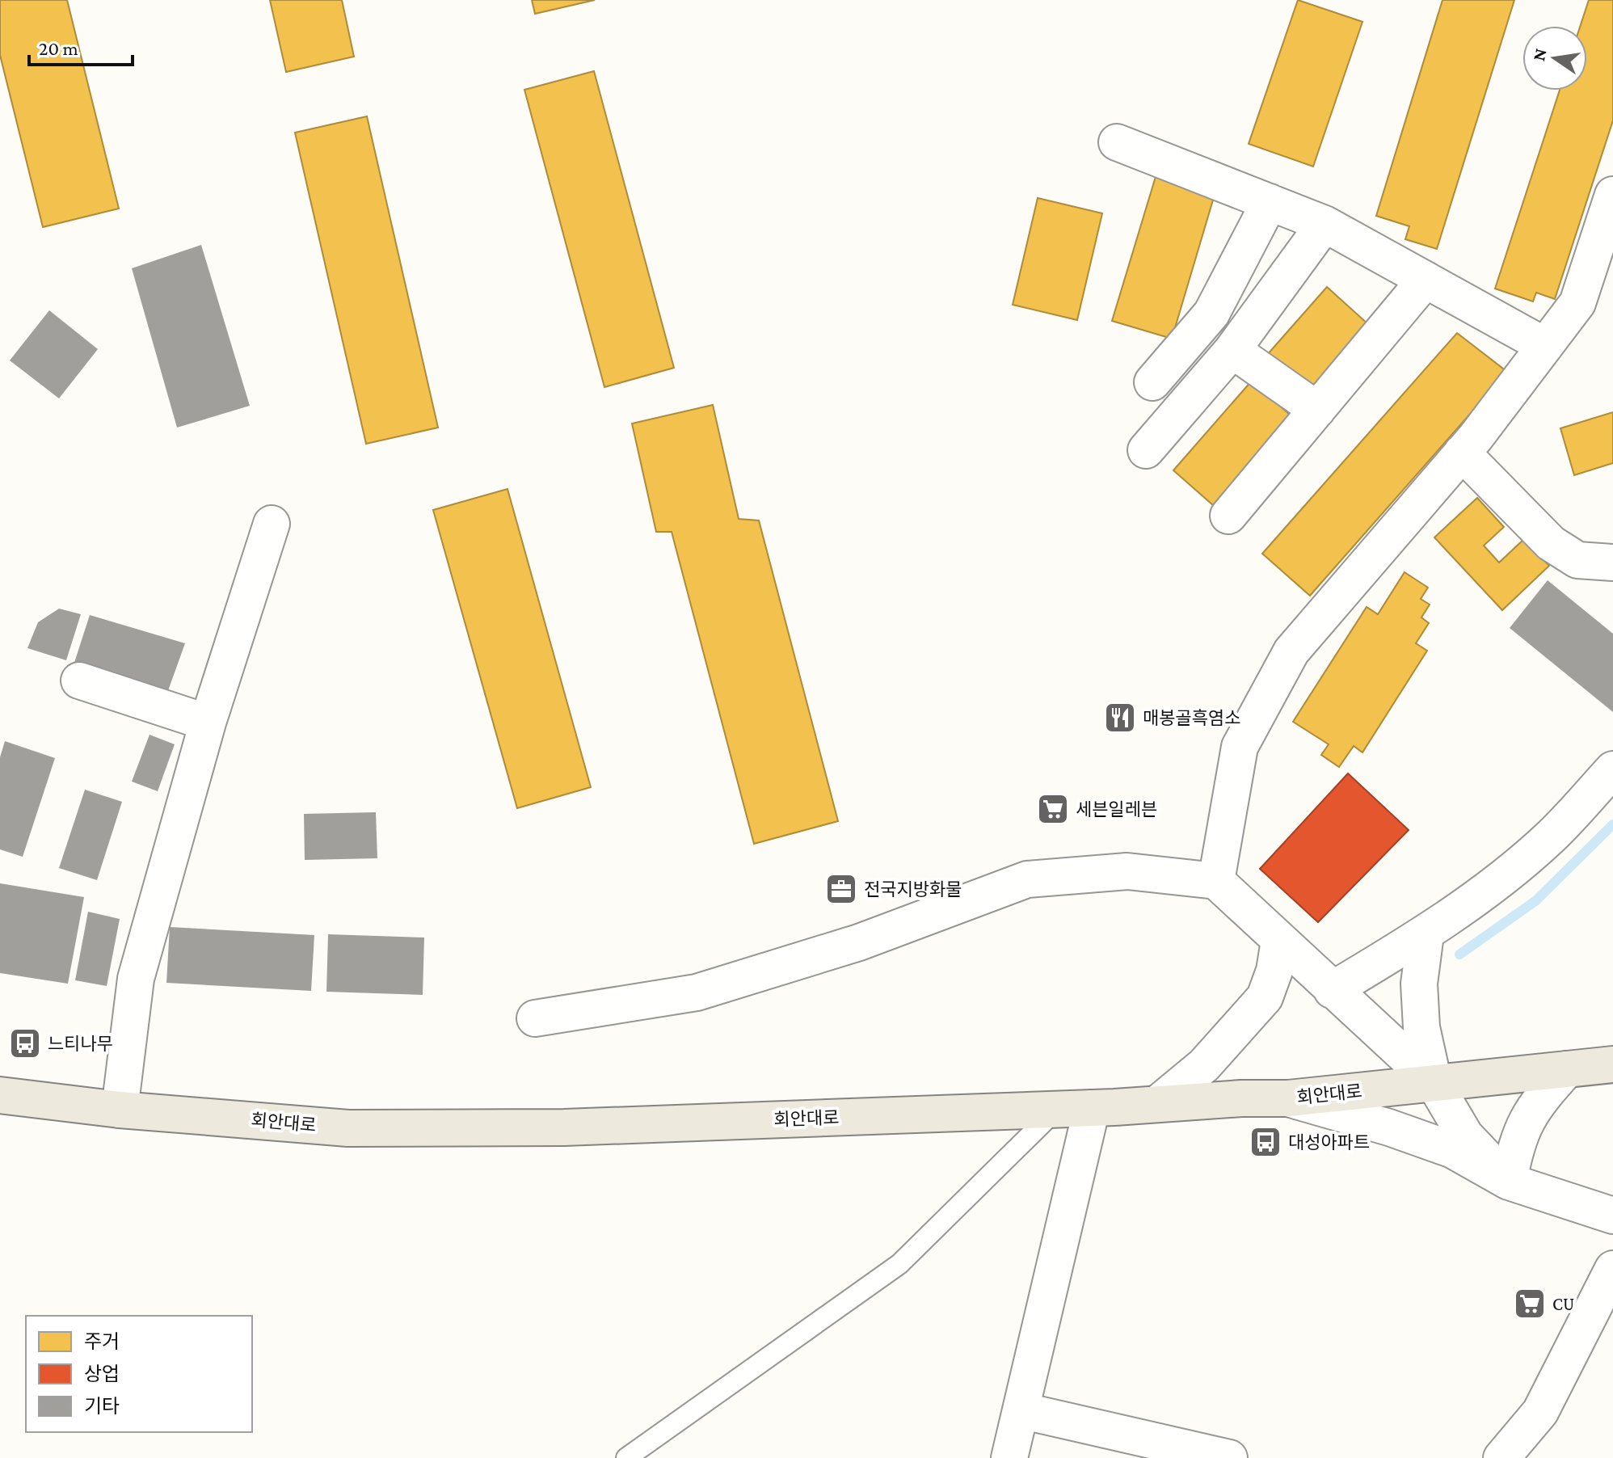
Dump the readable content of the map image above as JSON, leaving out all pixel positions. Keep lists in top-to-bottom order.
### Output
{
  "streets": {
    "main road": ["회안대로"]
  },
  "places": {
    "restaurant": ["매봉골흑염소"],
    "supermarket": ["세븐일레븐", "CU"],
    "office": ["전국지방화물"],
    "bus stop": ["느티나무", "대성아파트"]
  },
  "legend": ["주거", "상업", "기타"],
  "scale_bar": "20 m",
  "north": "left"
}
